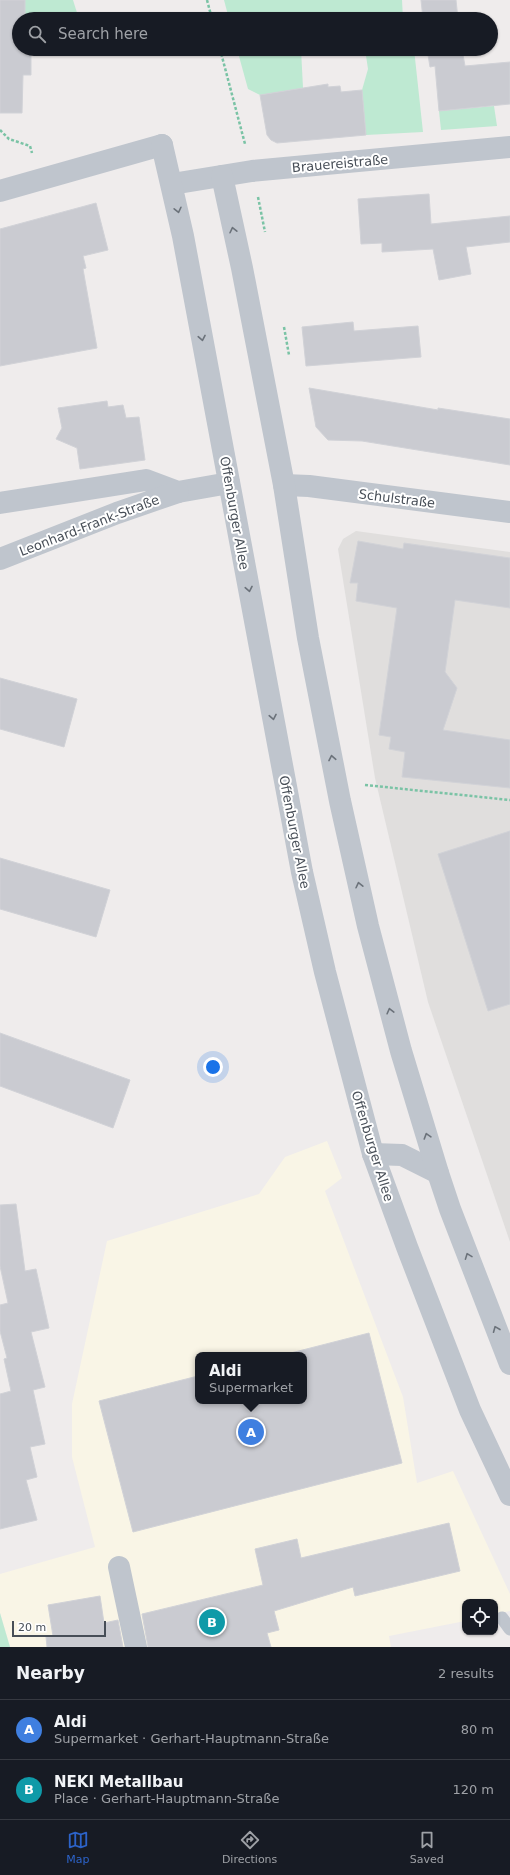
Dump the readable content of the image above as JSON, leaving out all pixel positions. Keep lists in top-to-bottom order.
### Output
{
  "streets": {
    "street": [
      "Brauereistraße",
      "Schulstraße",
      "Offenburger Allee",
      "Leonhard-Frank-Straße"
    ]
  },
  "crossings": [
    ["Brauereistraße", "Offenburger Allee"],
    ["Offenburger Allee", "Leonhard-Frank-Straße"]
  ],
  "scale_bar": "20 m",
  "page": {
    "search": "Search here",
    "popup": ["Aldi", "Supermarket"],
    "pins": ["A", "B"],
    "scale": "20 m",
    "heading": ["Nearby", "2 results"],
    "list": [
      {
        "mark": "A",
        "name": "Aldi",
        "note": "Supermarket · Gerhart-Hauptmann-Straße",
        "value": "80 m"
      },
      {
        "mark": "B",
        "name": "NEKI Metallbau",
        "note": "Place · Gerhart-Hauptmann-Straße",
        "value": "120 m"
      }
    ],
    "nav": ["Map", "Directions", "Saved"]
  }
}
